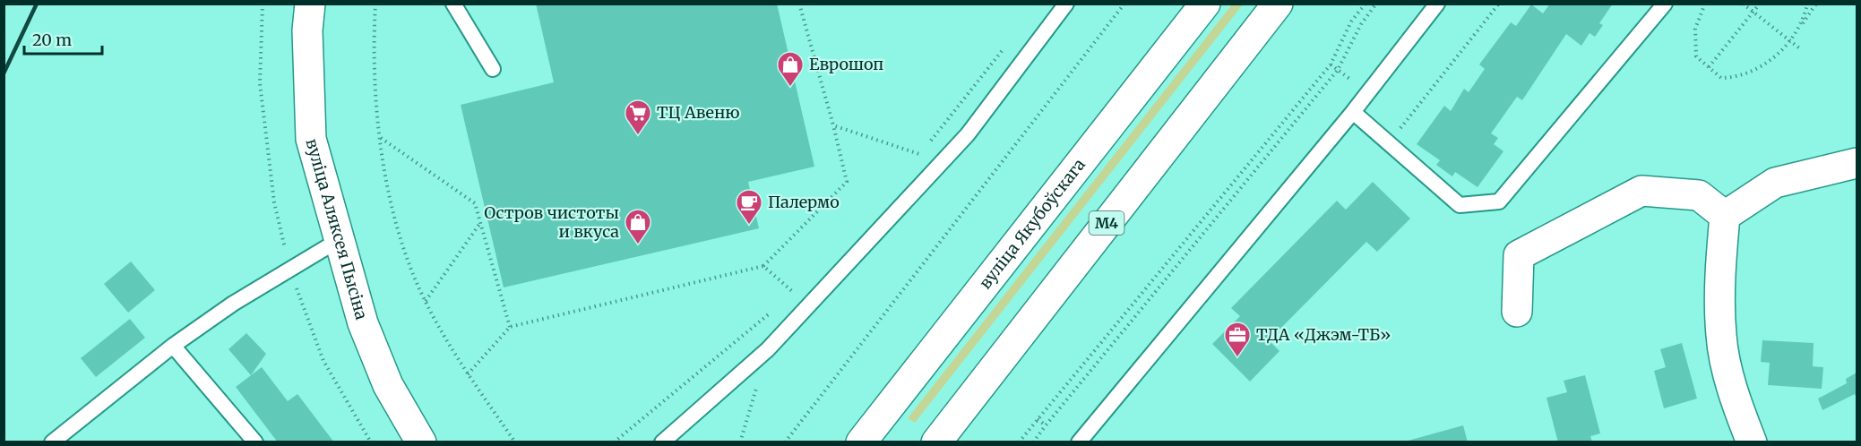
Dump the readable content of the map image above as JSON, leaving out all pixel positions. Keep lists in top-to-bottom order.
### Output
{
  "streets": {
    "main road": ["вуліца Якубоўскага", "М4", "вуліца Аляксея Пысіна"]
  },
  "places": {
    "shop": ["Еврошоп", "Остров чистоты и вкуса"],
    "supermarket": ["ТЦ Авеню"],
    "cafe": ["Палермо"],
    "office": ["ТДА «Джэм-ТБ»"]
  },
  "scale_bar": "20 m"
}
